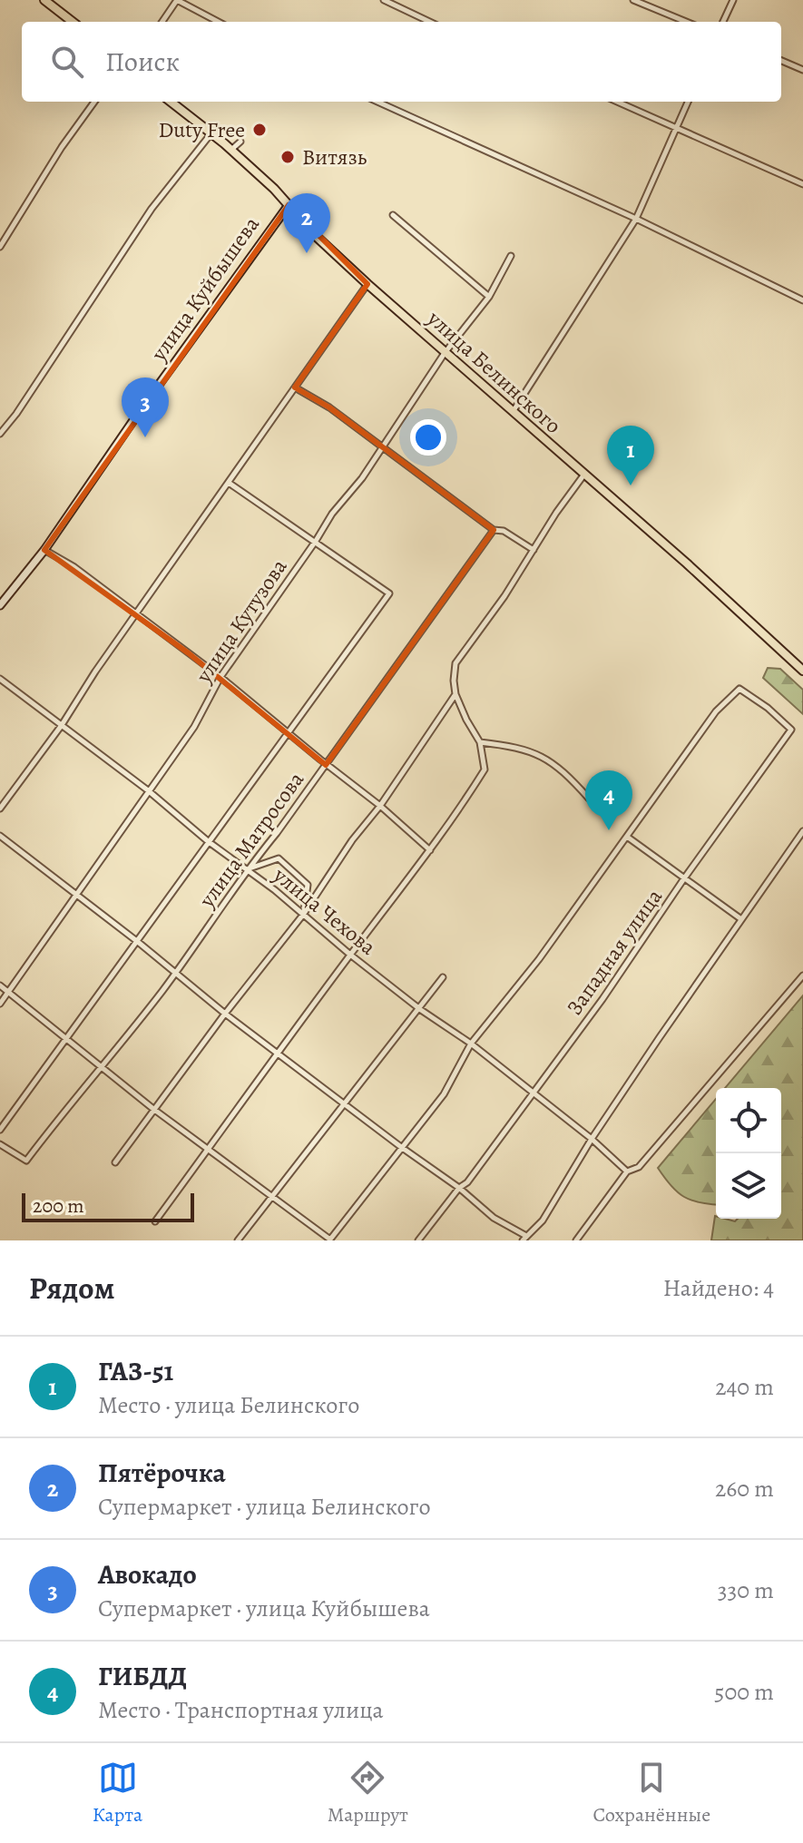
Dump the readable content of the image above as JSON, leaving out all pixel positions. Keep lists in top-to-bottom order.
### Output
{
  "streets": {
    "main road": ["улица Куйбышева", "улица Белинского"],
    "street": [
      "улица Кутузова",
      "улица Матросова",
      "улица Чехова",
      "Западная улица"
    ]
  },
  "crossings": [
    ["улица Куйбышева", "улица Белинского"],
    ["улица Белинского", "улица Кутузова"],
    ["улица Кутузова", "улица Чехова"],
    ["улица Матросова", "улица Чехова"],
    ["улица Чехова", "Западная улица"]
  ],
  "places": ["Duty Free", "Витязь"],
  "scale_bar": "200 m",
  "page": {
    "search": "Поиск",
    "pins": [
      "2",
      "3",
      "1",
      "4"
    ],
    "scale": "200 m",
    "heading": ["Рядом", "Найдено: 4"],
    "list": [
      {
        "mark": "1",
        "name": "ГАЗ-51",
        "note": "Место · улица Белинского",
        "value": "240 m"
      },
      {
        "mark": "2",
        "name": "Пятёрочка",
        "note": "Супермаркет · улица Белинского",
        "value": "260 m"
      },
      {
        "mark": "3",
        "name": "Авокадо",
        "note": "Супермаркет · улица Куйбышева",
        "value": "330 m"
      },
      {
        "mark": "4",
        "name": "ГИБДД",
        "note": "Место · Транспортная улица",
        "value": "500 m"
      }
    ],
    "nav": ["Карта", "Маршрут", "Сохранённые"]
  }
}
